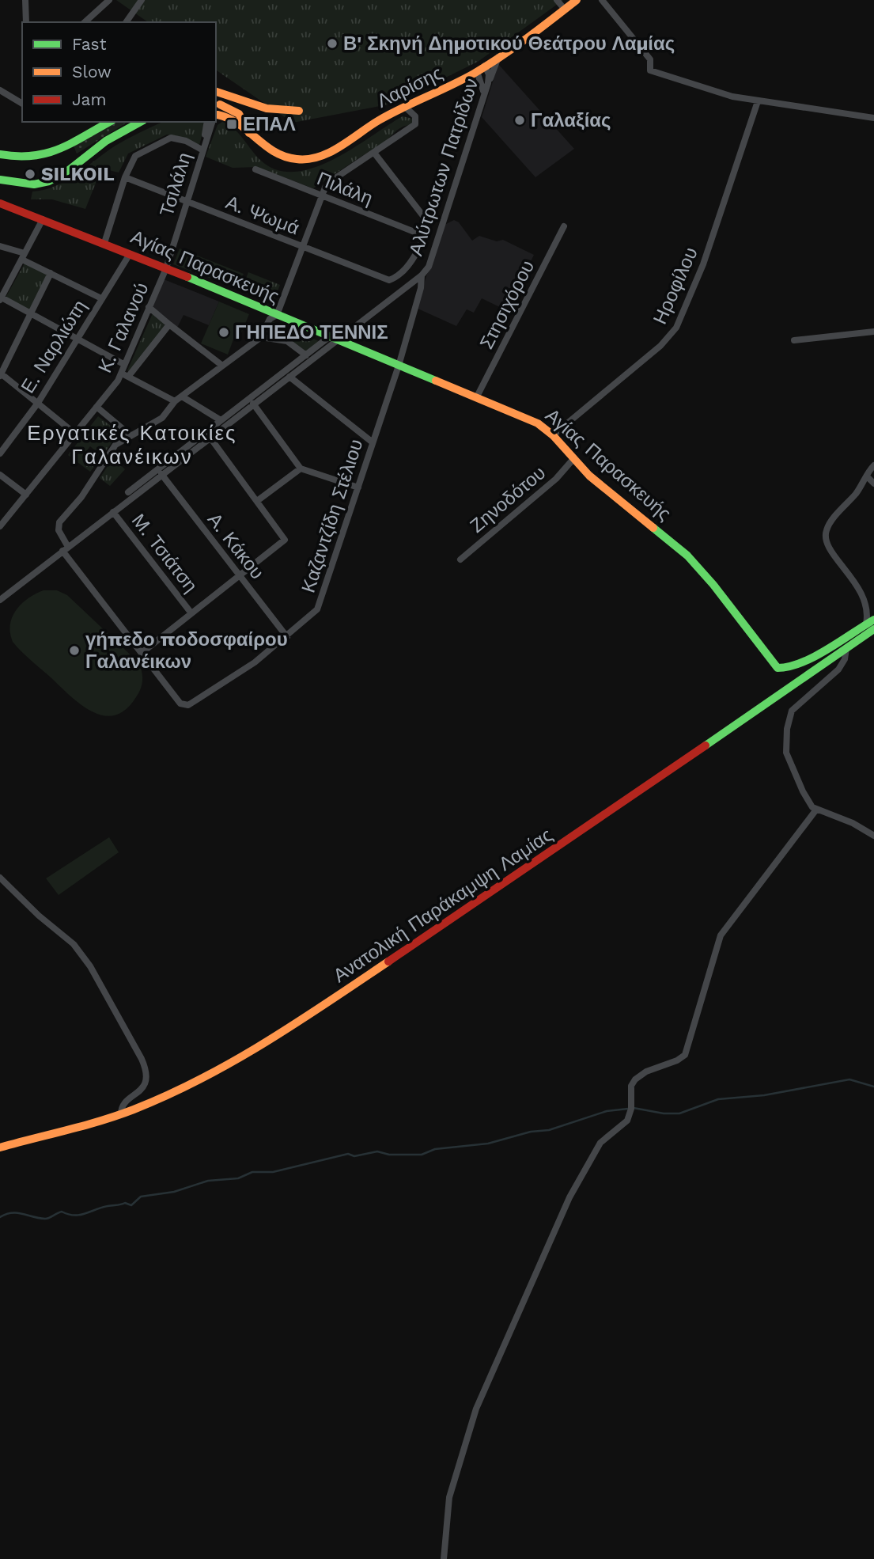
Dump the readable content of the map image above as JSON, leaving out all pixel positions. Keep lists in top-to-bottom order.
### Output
{
  "streets": {
    "main road": ["Λαρίσης", "Αγίας Παρασκευής", "Ανατολική Παράκαμψη Λαμίας"],
    "street": [
      "Αλύτρωτων Πατρίδων",
      "Τσιλάλη",
      "Πιλάλη",
      "Α. Ψωμά",
      "Ηροφίλου",
      "Στησιχόρου",
      "Κ. Γαλανού",
      "Ε. Ναρλιώτη",
      "Ζηνοδότου",
      "Καζαντζίδη Στέλιου",
      "Α. Κάκου",
      "Μ. Τσιάτση"
    ]
  },
  "crossings": [
    ["Λαρίσης", "Αλύτρωτων Πατρίδων"],
    ["Αλύτρωτων Πατρίδων", "Αγίας Παρασκευής"],
    ["Αλύτρωτων Πατρίδων", "Καζαντζίδη Στέλιου"],
    ["Αλύτρωτων Πατρίδων", "Α. Κάκου"],
    ["Αλύτρωτων Πατρίδων", "Μ. Τσιάτση"],
    ["Τσιλάλη", "Α. Ψωμά"],
    ["Τσιλάλη", "Αγίας Παρασκευής"],
    ["Τσιλάλη", "Κ. Γαλανού"],
    ["Πιλάλη", "Α. Ψωμά"],
    ["Αγίας Παρασκευής", "Ηροφίλου"],
    ["Αγίας Παρασκευής", "Στησιχόρου"],
    ["Αγίας Παρασκευής", "Κ. Γαλανού"],
    ["Αγίας Παρασκευής", "Ε. Ναρλιώτη"],
    ["Αγίας Παρασκευής", "Ζηνοδότου"],
    ["Αγίας Παρασκευής", "Καζαντζίδη Στέλιου"],
    ["Αγίας Παρασκευής", "Ανατολική Παράκαμψη Λαμίας"],
    ["Καζαντζίδη Στέλιου", "Α. Κάκου"]
  ],
  "districts": ["Εργατικές Κατοικίες Γαλανέικων"],
  "places": {
    "other": [
      "Β' Σκηνή Δημοτικού Θεάτρου Λαμίας",
      "Γαλαξίας",
      "SILKOIL",
      "ΓΗΠΕΔΟ ΤΕΝΝΙΣ",
      "γήπεδο ποδοσφαίρου Γαλανέικων"
    ],
    "transit": ["ΕΠΑΛ"]
  },
  "legend": ["Fast", "Slow", "Jam"]
}
